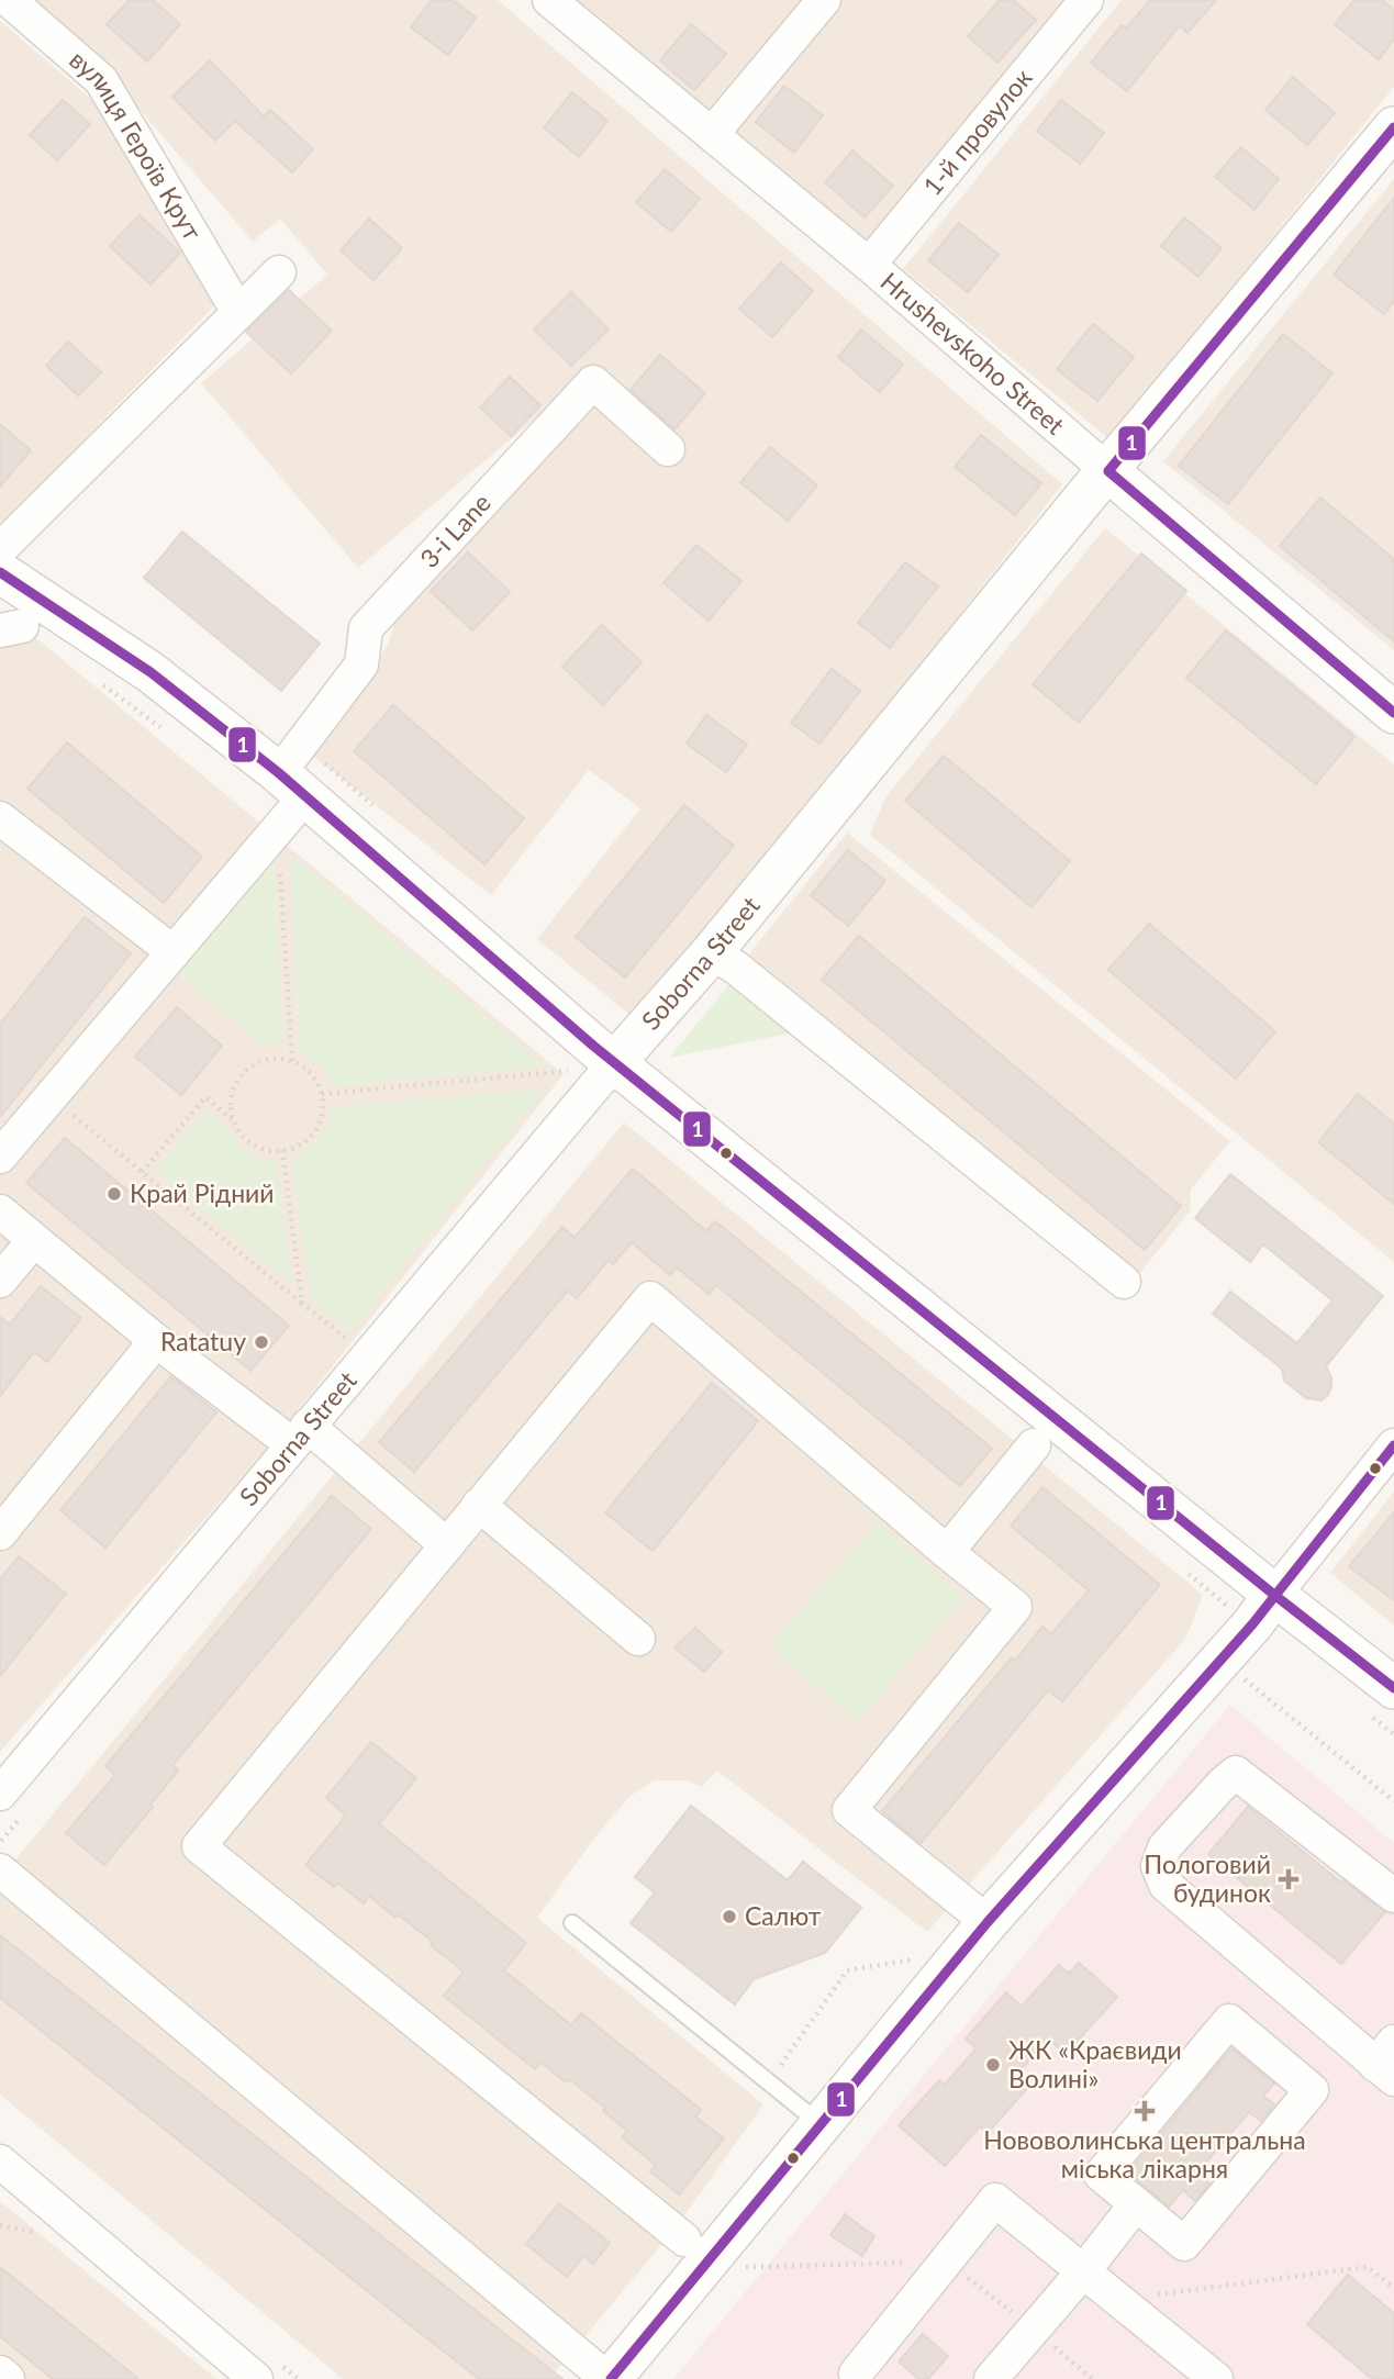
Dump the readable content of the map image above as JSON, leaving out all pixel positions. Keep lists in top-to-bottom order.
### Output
{
  "streets": {
    "street": [
      "1-й провулок",
      "вулиця Героїв Крут",
      "Hrushevskoho Street",
      "3-i Lane",
      "Soborna Street"
    ]
  },
  "crossings": [
    ["1-й провулок", "Hrushevskoho Street"],
    ["Hrushevskoho Street", "Soborna Street"]
  ],
  "places": {
    "other": [
      "Край Рідний",
      "Ratatuy",
      "Салют",
      "ЖК «Краєвиди Волині»"
    ],
    "health": ["Пологовий будинок", "Нововолинська центральна міська лікарня"]
  },
  "lines": ["transit line 1"]
}
